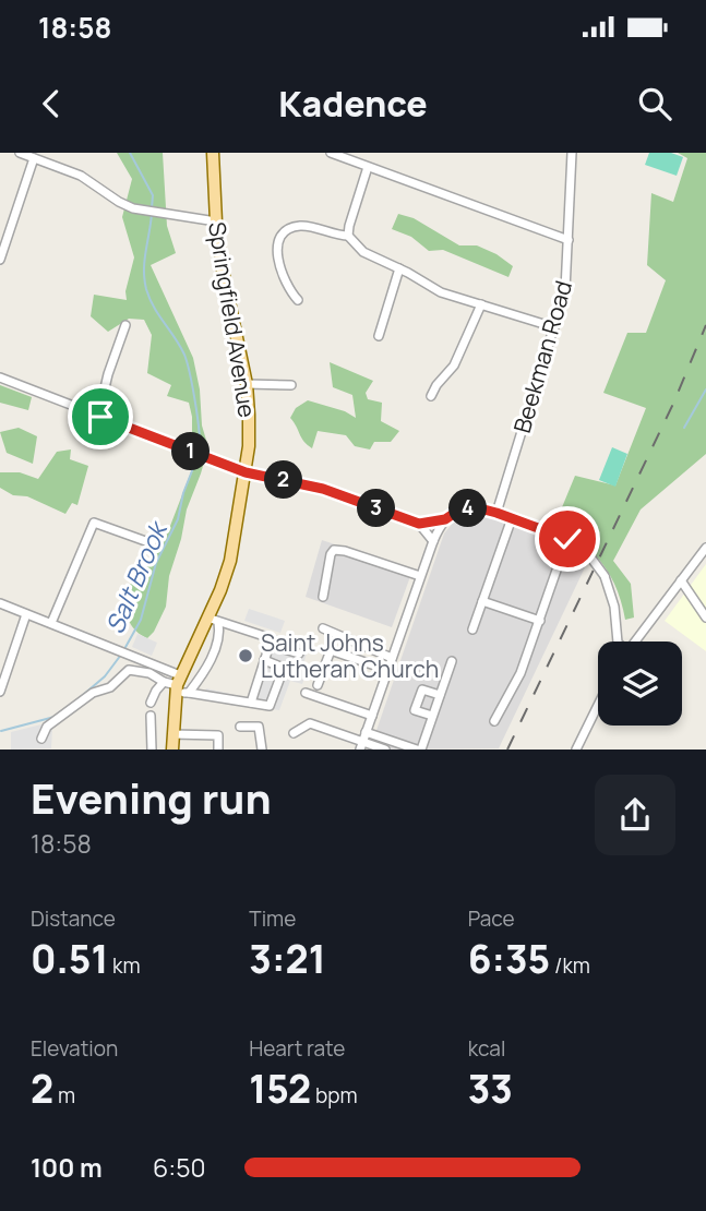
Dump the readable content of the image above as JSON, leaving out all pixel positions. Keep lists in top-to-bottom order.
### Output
{
  "streets": {
    "main road": ["Springfield Avenue"],
    "street": ["Beekman Road"]
  },
  "water": ["Salt Brook"],
  "places": ["Saint Johns Lutheran Church"],
  "page": {
    "status": "18:58",
    "header": "Kadence",
    "pins": [
      "1",
      "2",
      "3",
      "4"
    ],
    "heading": ["Evening run", "18:58"],
    "stats": [
      ["Distance", "0.51 km"],
      ["Time", "3:21"],
      ["Pace", "6:35 /km"],
      ["Elevation", "2 m"],
      ["Heart rate", "152 bpm"],
      ["kcal", "33"]
    ],
    "list": [
      {
        "name": "100 m",
        "note": "6:50"
      }
    ]
  }
}
